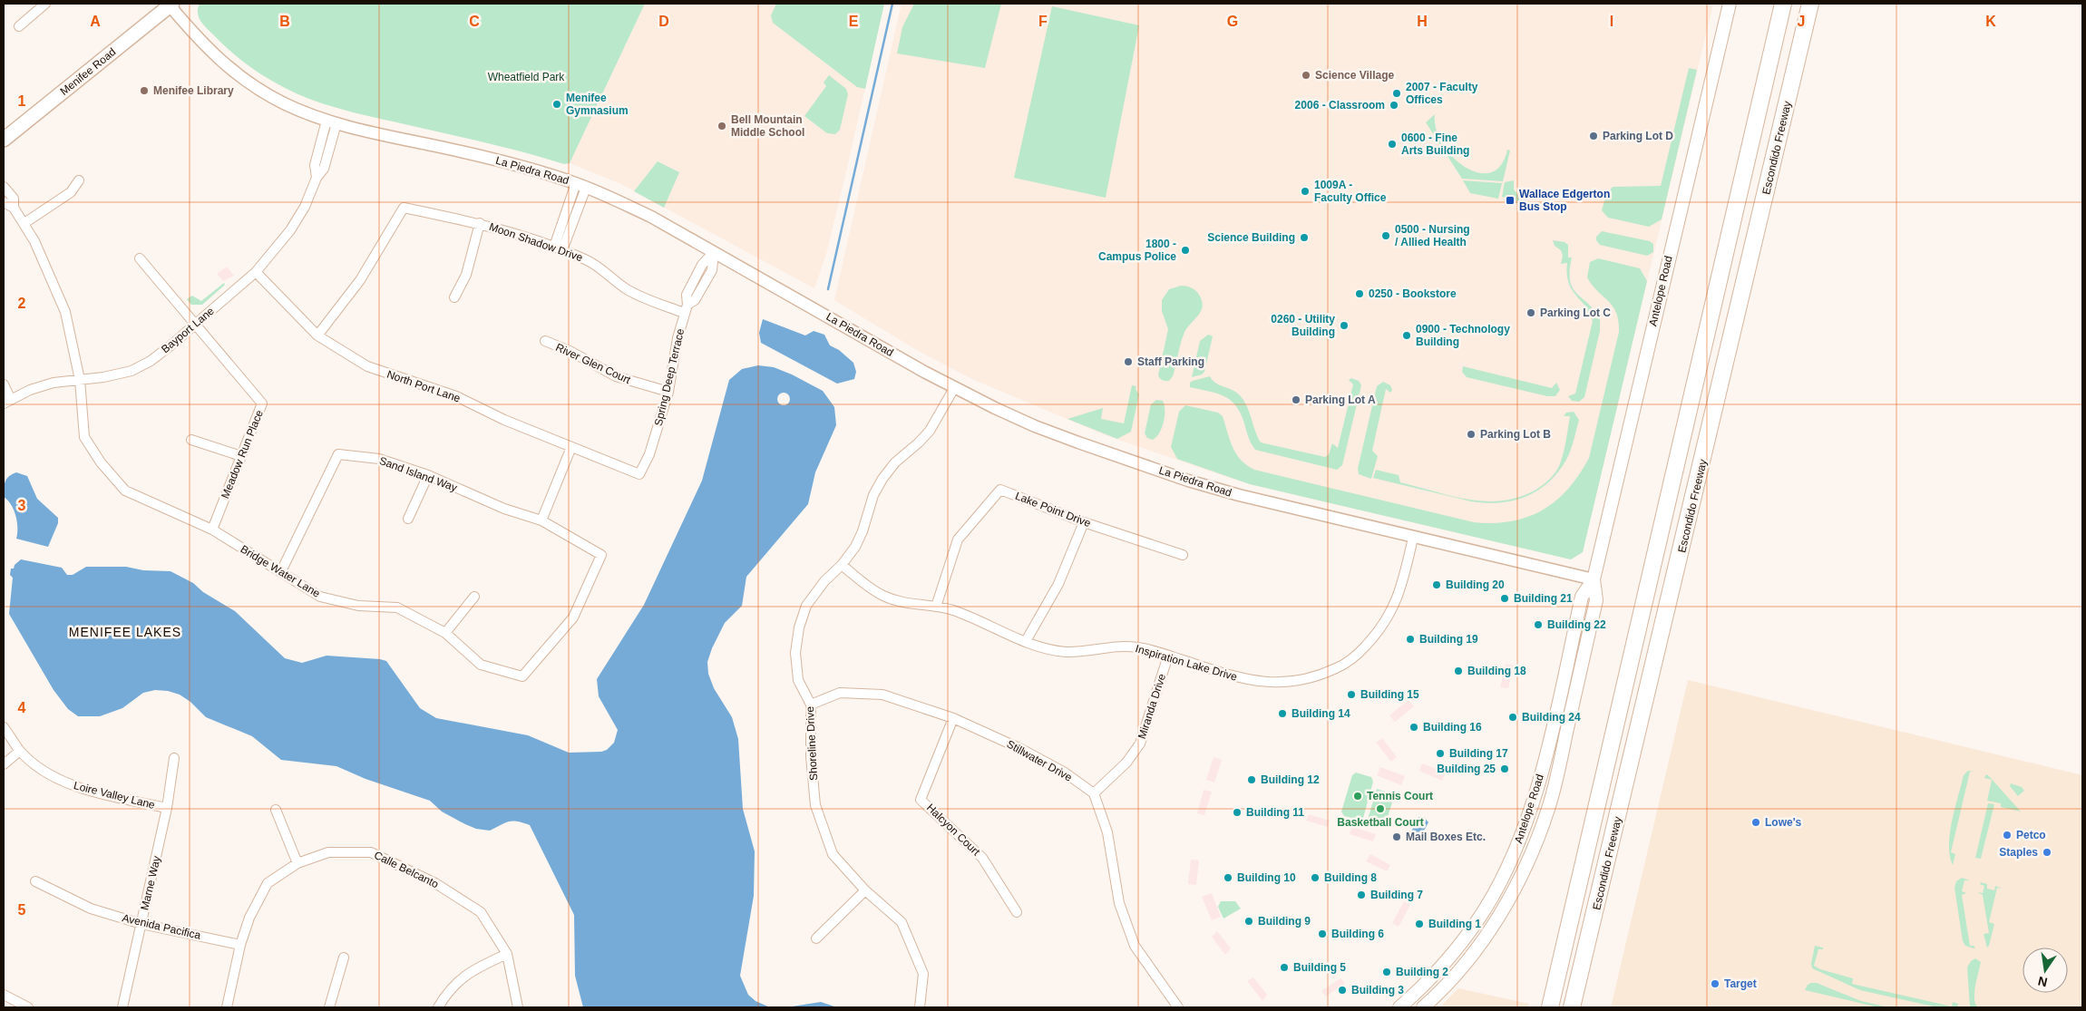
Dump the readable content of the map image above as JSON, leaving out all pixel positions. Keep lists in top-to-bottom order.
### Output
{
  "streets": {
    "highway": ["Escondido Freeway"],
    "main road": ["Menifee Road", "Antelope Road"],
    "street": [
      "La Piedra Road",
      "Moon Shadow Drive",
      "Bayport Lane",
      "River Glen Court",
      "Spring Deep Terrace",
      "North Port Lane",
      "Meadow Run Place",
      "Sand Island Way",
      "Lake Point Drive",
      "Bridge Water Lane",
      "Inspiration Lake Drive",
      "Miranda Drive",
      "Shoreline Drive",
      "Stillwater Drive",
      "Loire Valley Lane",
      "Halcyon Court",
      "Calle Belcanto",
      "Marne Way",
      "Avenida Pacifica"
    ]
  },
  "crossings": [
    ["Menifee Road", "La Piedra Road"],
    ["La Piedra Road", "Antelope Road"],
    ["La Piedra Road", "Bayport Lane"],
    ["La Piedra Road", "Spring Deep Terrace"],
    ["La Piedra Road", "Inspiration Lake Drive"],
    ["La Piedra Road", "Shoreline Drive"],
    ["Moon Shadow Drive", "Spring Deep Terrace"],
    ["Moon Shadow Drive", "North Port Lane"],
    ["Bayport Lane", "North Port Lane"],
    ["Bayport Lane", "Meadow Run Place"],
    ["Bayport Lane", "Bridge Water Lane"],
    ["River Glen Court", "Spring Deep Terrace"],
    ["Spring Deep Terrace", "North Port Lane"],
    ["Meadow Run Place", "Bridge Water Lane"],
    ["Sand Island Way", "Bridge Water Lane"],
    ["Lake Point Drive", "Inspiration Lake Drive"],
    ["Inspiration Lake Drive", "Miranda Drive"],
    ["Inspiration Lake Drive", "Shoreline Drive"],
    ["Miranda Drive", "Stillwater Drive"],
    ["Shoreline Drive", "Stillwater Drive"],
    ["Stillwater Drive", "Halcyon Court"],
    ["Loire Valley Lane", "Marne Way"],
    ["Calle Belcanto", "Avenida Pacifica"],
    ["Marne Way", "Avenida Pacifica"]
  ],
  "districts": ["MENIFEE LAKES"],
  "parks": ["Wheatfield Park"],
  "places": {
    "other": [
      "Science Village",
      "Menifee Library",
      "2007 - Faculty Offices",
      "Menifee Gymnasium",
      "2006 - Classroom",
      "Bell Mountain Middle School",
      "Parking Lot D",
      "0600 - Fine Arts Building",
      "1009A - Faculty Office",
      "0500 - Nursing / Allied Health",
      "Science Building",
      "1800 - Campus Police",
      "0250 - Bookstore",
      "Parking Lot C",
      "0260 - Utility Building",
      "0900 - Technology Building",
      "Staff Parking",
      "Parking Lot A",
      "Parking Lot B",
      "Building 20",
      "Building 21",
      "Building 22",
      "Building 19",
      "Building 18",
      "Building 15",
      "Building 14",
      "Building 24",
      "Building 16",
      "Building 17",
      "Building 25",
      "Building 12",
      "Tennis Court",
      "Basketball Court",
      "Building 11",
      "Lowe's",
      "Petco",
      "Mail Boxes Etc.",
      "Staples",
      "Building 10",
      "Building 8",
      "Building 7",
      "Building 9",
      "Building 1",
      "Building 6",
      "Building 5",
      "Building 2",
      "Target",
      "Building 3"
    ],
    "transit": ["Wallace Edgerton Bus Stop"]
  },
  "north": "bottom",
  "grid": {
    "columns": [
      "A",
      "B",
      "C",
      "D",
      "E",
      "F",
      "G",
      "H",
      "I",
      "J",
      "K"
    ],
    "rows": [
      "1",
      "2",
      "3",
      "4",
      "5"
    ]
  }
}
